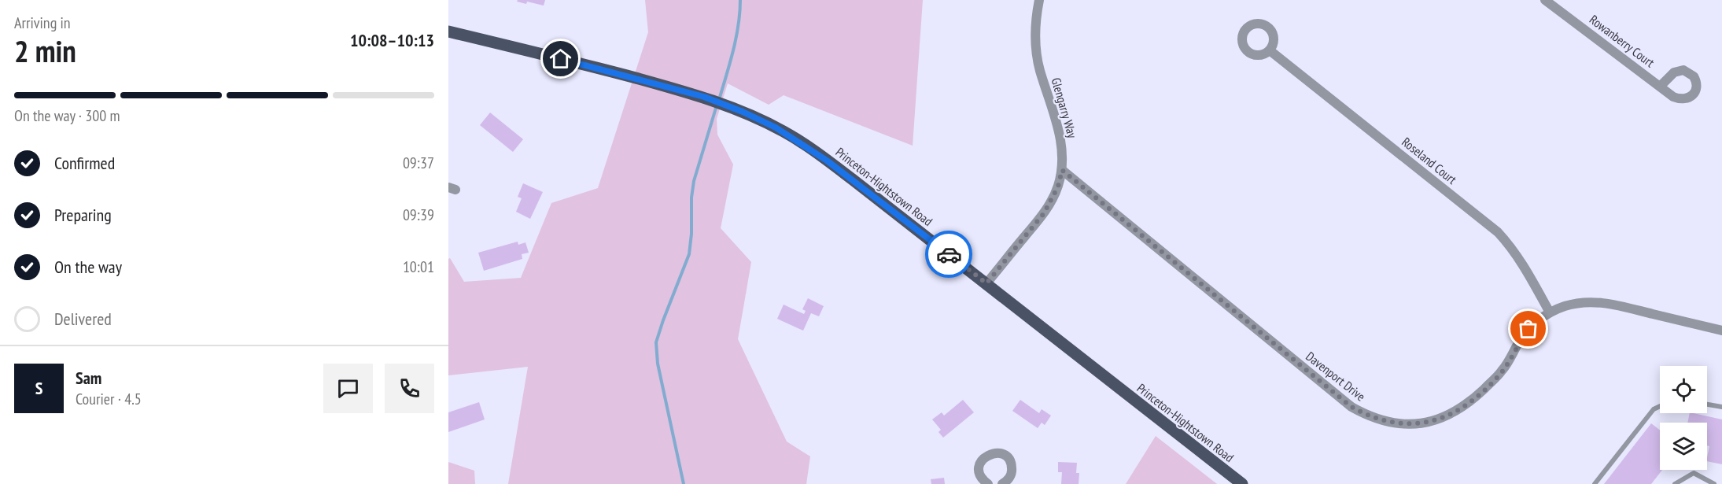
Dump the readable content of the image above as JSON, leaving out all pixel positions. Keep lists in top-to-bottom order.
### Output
{
  "streets": {
    "main road": ["Princeton-Hightstown Road"],
    "street": [
      "Rowanberry Court",
      "Glengarry Way",
      "Roseland Court",
      "Davenport Drive"
    ]
  },
  "crossings": [
    ["Glengarry Way", "Princeton-Hightstown Road"],
    ["Glengarry Way", "Davenport Drive"],
    ["Roseland Court", "Davenport Drive"]
  ],
  "page": {
    "heading": ["2 min", "Arriving in", "10:08–10:13"],
    "panel": ["Sam", "Courier · 4.5"],
    "bar": "On the way · 300 m",
    "list": [
      ["Confirmed", "09:37"],
      ["Preparing", "09:39"],
      ["On the way", "10:01"],
      "Delivered"
    ],
    "round": "S"
  }
}
